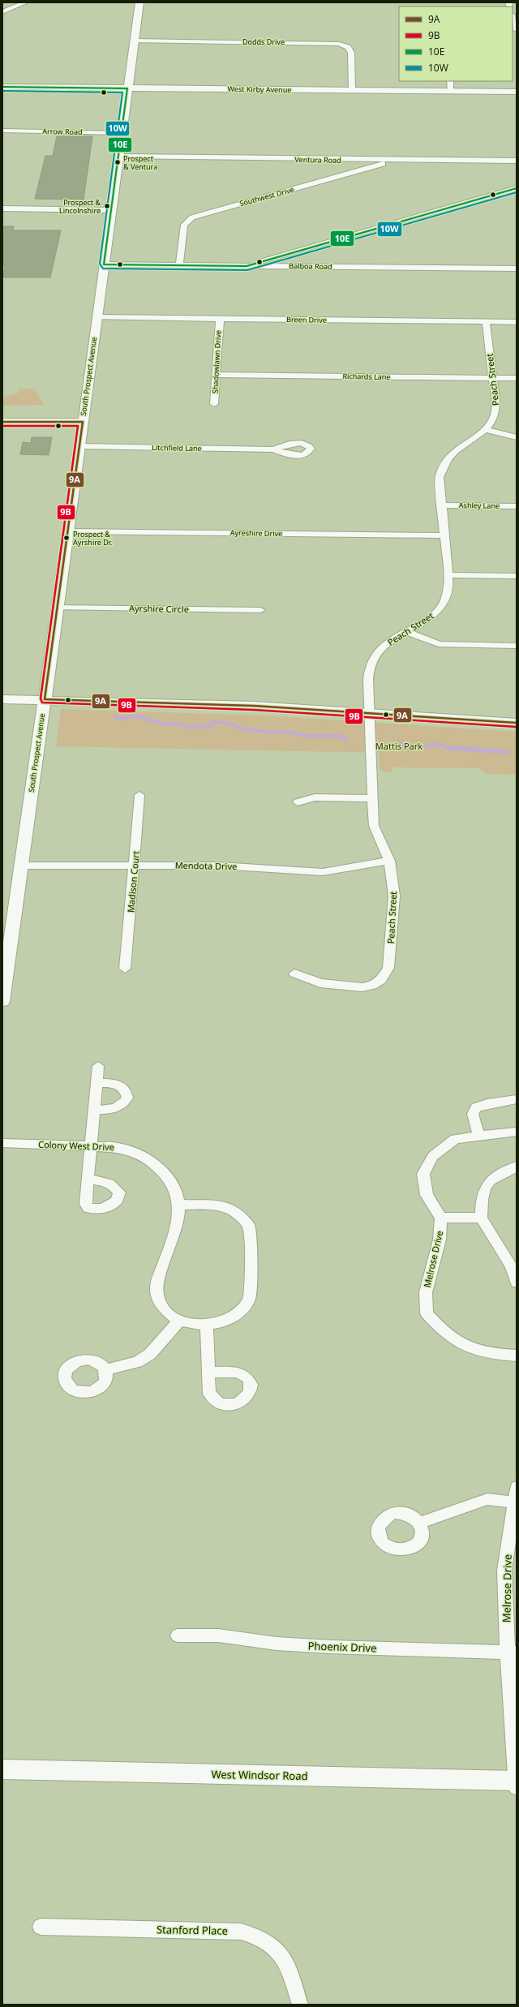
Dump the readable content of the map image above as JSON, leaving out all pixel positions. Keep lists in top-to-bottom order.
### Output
{
  "streets": {
    "main road": ["West Kirby Avenue", "South Prospect Avenue", "West Windsor Road"],
    "street": [
      "Dodds Drive",
      "Arrow Road",
      "Ventura Road",
      "Southwest Drive",
      "Balboa Road",
      "Breen Drive",
      "Shadowlawn Drive",
      "Richards Lane",
      "Peach Street",
      "Litchfield Lane",
      "Ashley Lane",
      "Ayreshire Drive",
      "Ayrshire Circle",
      "Mendota Drive",
      "Madison Court",
      "Colony West Drive",
      "Melrose Drive",
      "Phoenix Drive",
      "Stanford Place"
    ]
  },
  "crossings": [
    ["Dodds Drive", "West Kirby Avenue"],
    ["Dodds Drive", "South Prospect Avenue"],
    ["West Kirby Avenue", "South Prospect Avenue"],
    ["Arrow Road", "South Prospect Avenue"],
    ["Ventura Road", "Southwest Drive"],
    ["Ventura Road", "South Prospect Avenue"],
    ["Southwest Drive", "Balboa Road"],
    ["Balboa Road", "South Prospect Avenue"],
    ["Breen Drive", "Shadowlawn Drive"],
    ["Breen Drive", "South Prospect Avenue"],
    ["Breen Drive", "Peach Street"],
    ["Shadowlawn Drive", "Richards Lane"],
    ["South Prospect Avenue", "Litchfield Lane"],
    ["South Prospect Avenue", "Ayreshire Drive"],
    ["South Prospect Avenue", "Ayrshire Circle"],
    ["South Prospect Avenue", "Mendota Drive"],
    ["Richards Lane", "Peach Street"],
    ["Peach Street", "Ashley Lane"],
    ["Peach Street", "Ayreshire Drive"],
    ["Peach Street", "Mendota Drive"],
    ["Mendota Drive", "Madison Court"],
    ["Melrose Drive", "Phoenix Drive"]
  ],
  "parks": ["Mattis Park"],
  "places": ["Prospect & Ventura", "Prospect & Lincolnshire", "Prospect & Ayrshire Dr."],
  "lines": [
    "transit line 10E",
    "transit line 10W",
    "transit line 9A",
    "transit line 9B"
  ],
  "legend": [
    "9A",
    "9B",
    "10E",
    "10W"
  ]
}
